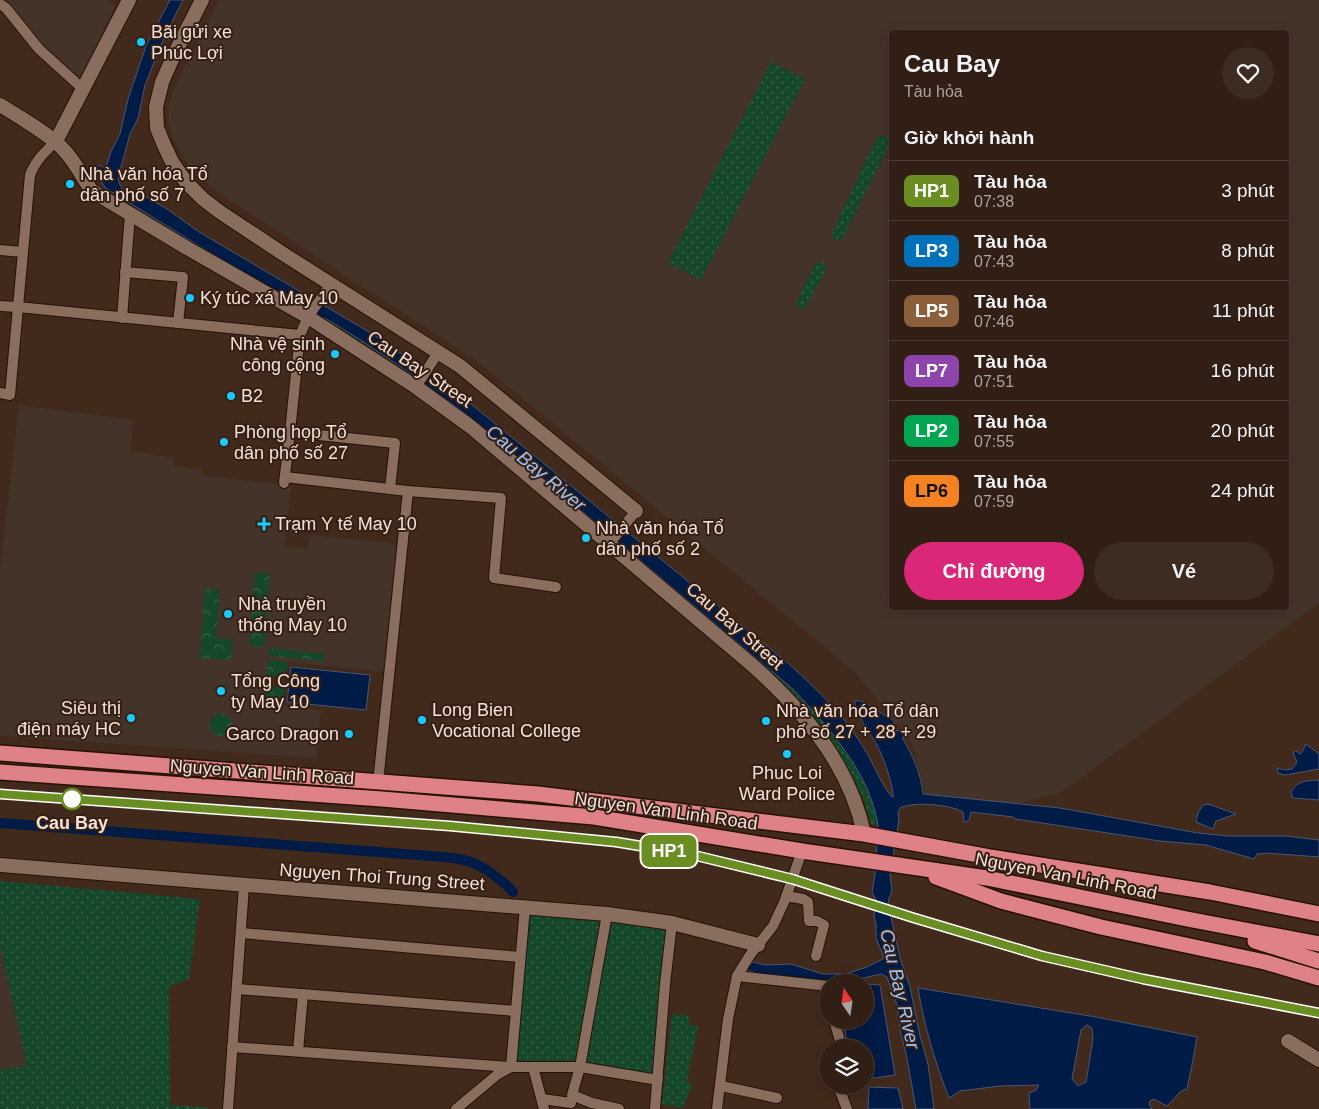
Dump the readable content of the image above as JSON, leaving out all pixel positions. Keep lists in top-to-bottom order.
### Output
{
  "streets": {
    "highway": ["Nguyen Van Linh Road"],
    "street": ["Cau Bay Street", "Nguyen Thoi Trung Street"]
  },
  "crossings": [
    ["Cau Bay Street", "Nguyen Van Linh Road"]
  ],
  "water": ["Cau Bay River"],
  "places": {
    "other": [
      "Bãi gửi xe Phúc Lợi",
      "Nhà văn hóa Tổ dân phố số 7",
      "Ký túc xá May 10",
      "Nhà vệ sinh công cộng",
      "B2",
      "Phòng họp Tổ dân phố số 27",
      "Nhà văn hóa Tổ dân phố số 2",
      "Nhà truyền thống May 10",
      "Tổng Công ty May 10",
      "Siêu thị điện máy HC",
      "Long Bien Vocational College",
      "Nhà văn hóa Tổ dân phố số 27 + 28 + 29",
      "Garco Dragon",
      "Phuc Loi Ward Police",
      "Cau Bay"
    ],
    "health": ["Trạm Y tế May 10"]
  },
  "north": "top",
  "page": {
    "on_map": "HP1",
    "heading": [
      ["Cau Bay", "Tàu hỏa"],
      "Giờ khởi hành"
    ],
    "list": [
      {
        "mark": "HP1",
        "name": "Tàu hỏa",
        "note": "07:38",
        "value": "3 phút"
      },
      {
        "mark": "LP3",
        "name": "Tàu hỏa",
        "note": "07:43",
        "value": "8 phút"
      },
      {
        "mark": "LP5",
        "name": "Tàu hỏa",
        "note": "07:46",
        "value": "11 phút"
      },
      {
        "mark": "LP7",
        "name": "Tàu hỏa",
        "note": "07:51",
        "value": "16 phút"
      },
      {
        "mark": "LP2",
        "name": "Tàu hỏa",
        "note": "07:55",
        "value": "20 phút"
      },
      {
        "mark": "LP6",
        "name": "Tàu hỏa",
        "note": "07:59",
        "value": "24 phút"
      }
    ],
    "buttons": ["Chỉ đường", "Vé"]
  }
}
